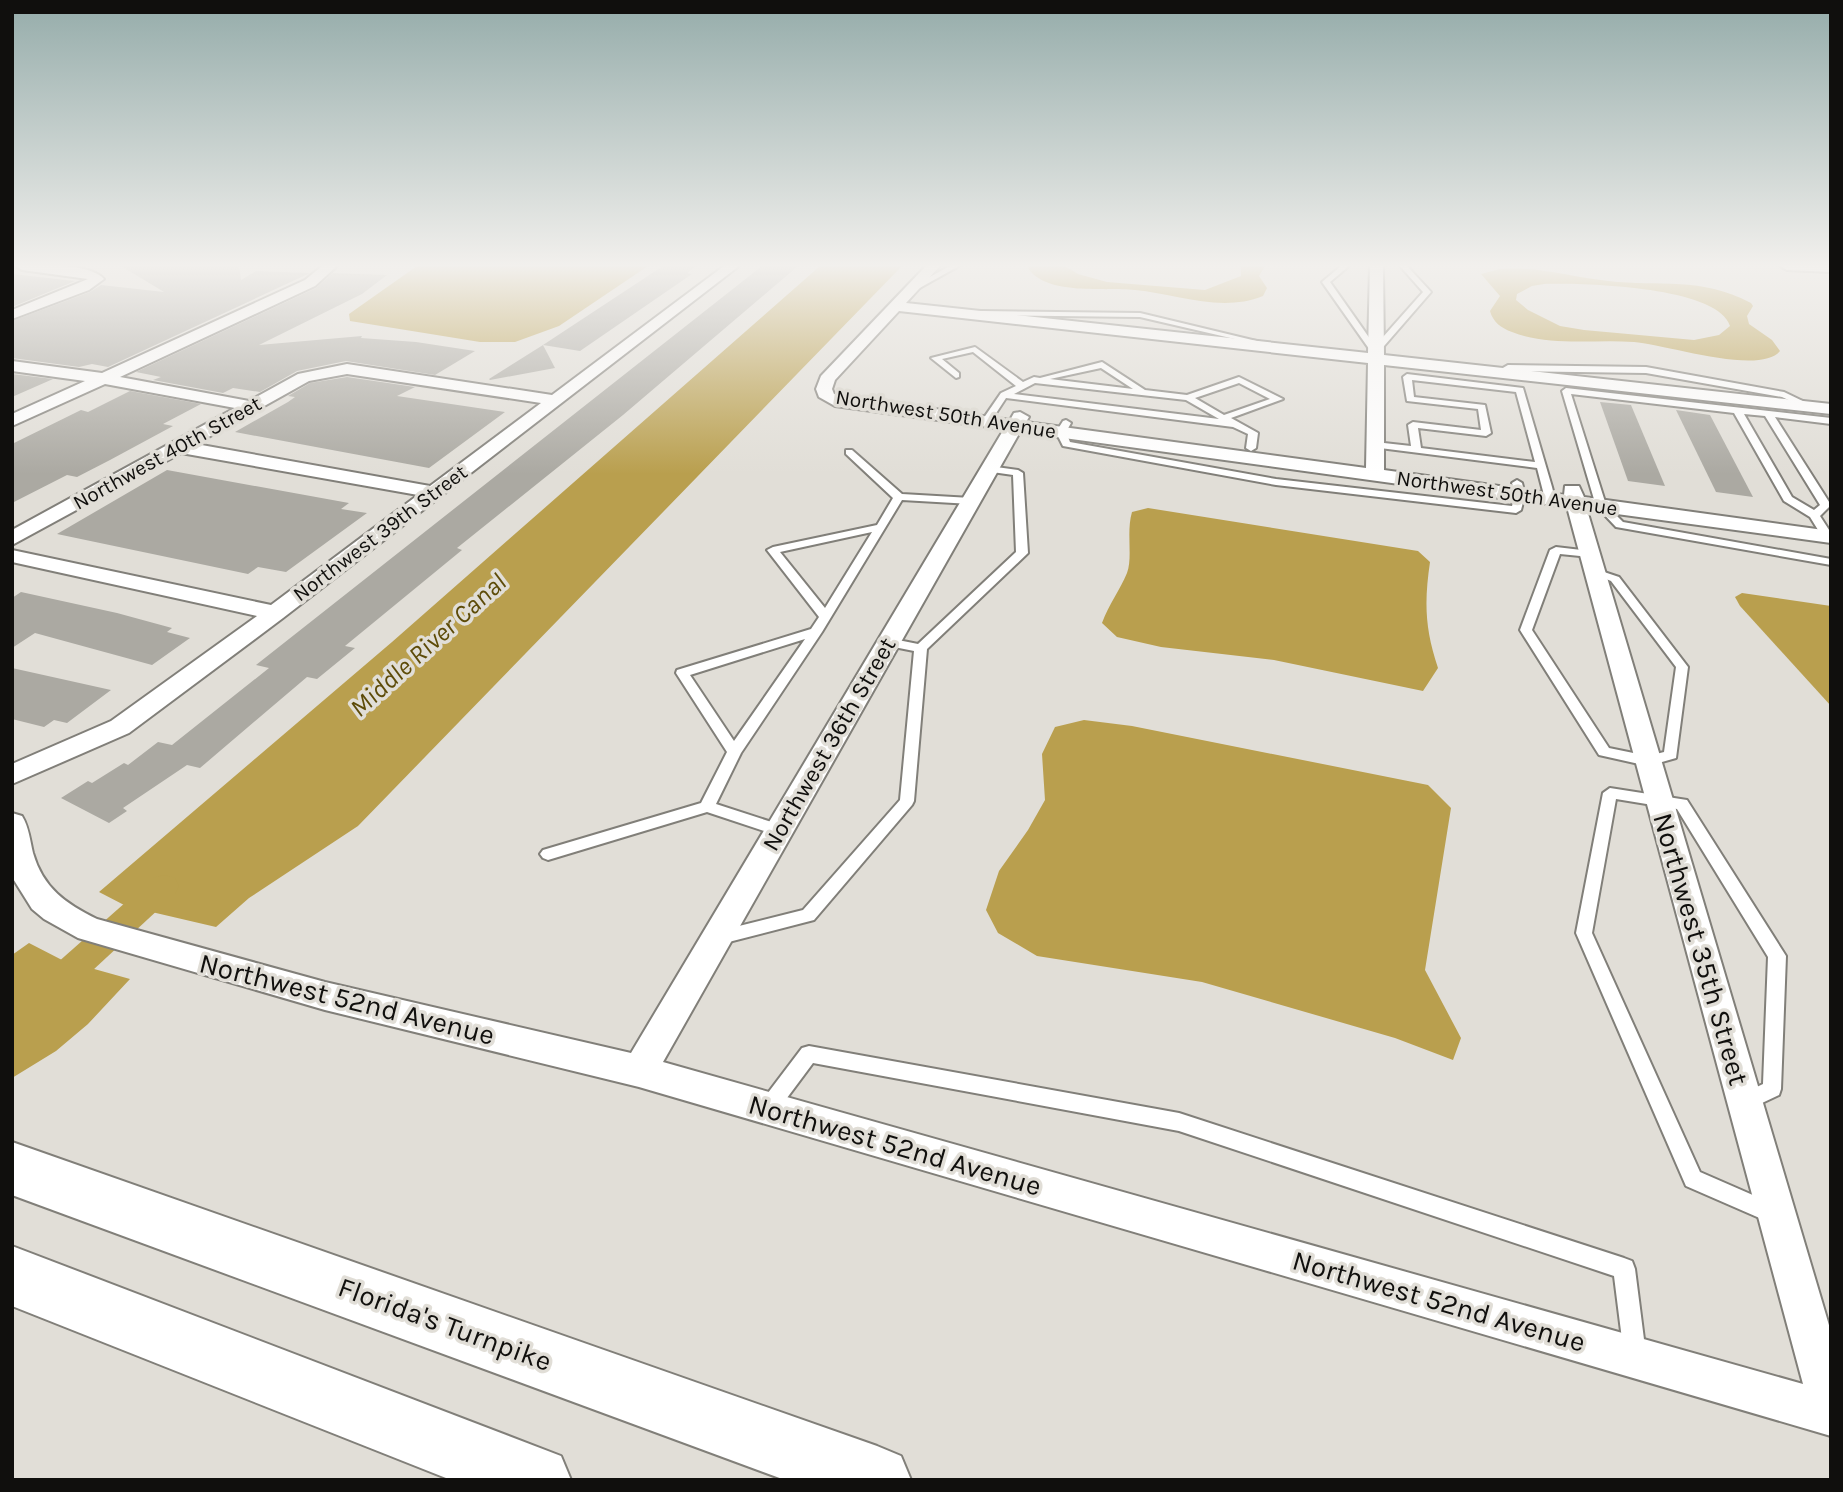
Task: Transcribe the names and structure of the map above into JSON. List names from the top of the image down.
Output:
{
  "streets": {
    "highway": ["Florida's Turnpike"],
    "street": [
      "Northwest 50th Avenue",
      "Northwest 40th Street",
      "Northwest 39th Street",
      "Northwest 36th Street",
      "Northwest 35th Street",
      "Northwest 52nd Avenue"
    ]
  },
  "crossings": [
    ["Northwest 50th Avenue", "Northwest 36th Street"],
    ["Northwest 50th Avenue", "Northwest 35th Street"],
    ["Northwest 40th Street", "Northwest 39th Street"],
    ["Northwest 36th Street", "Northwest 52nd Avenue"]
  ],
  "water": ["Middle River Canal"]
}
